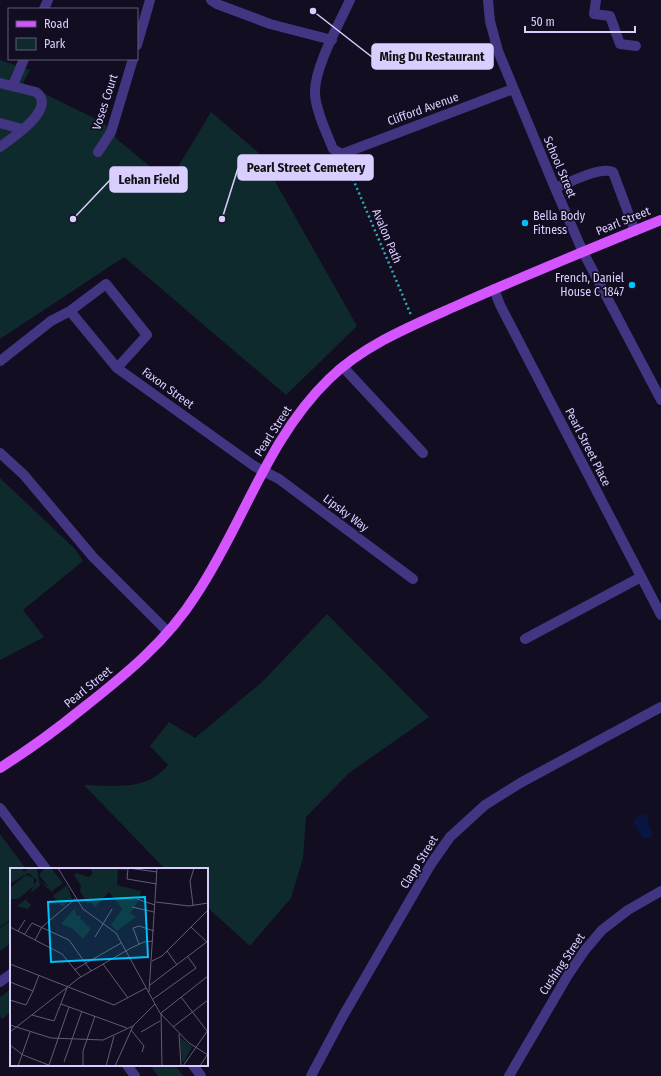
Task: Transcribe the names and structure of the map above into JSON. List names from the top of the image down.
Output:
{
  "streets": {
    "main road": ["Pearl Street"],
    "street": [
      "Voses Court",
      "Clifford Avenue",
      "School Street",
      "Faxon Street",
      "Pearl Street Place",
      "Lipsky Way",
      "Clapp Street",
      "Cushing Street"
    ],
    "path": ["Avalon Path"]
  },
  "crossings": [
    ["Clifford Avenue", "School Street"],
    ["Clifford Avenue", "Avalon Path"],
    ["School Street", "Pearl Street"],
    ["Pearl Street", "Avalon Path"],
    ["Pearl Street", "Faxon Street"],
    ["Pearl Street", "Pearl Street Place"],
    ["Pearl Street", "Lipsky Way"],
    ["Faxon Street", "Lipsky Way"]
  ],
  "places": [
    "Ming Du Restaurant",
    "Lehan Field",
    "Pearl Street Cemetery",
    "Bella Body Fitness",
    "French, Daniel House C 1847"
  ],
  "legend": ["Road", "Park"],
  "scale_bar": "50 m"
}
